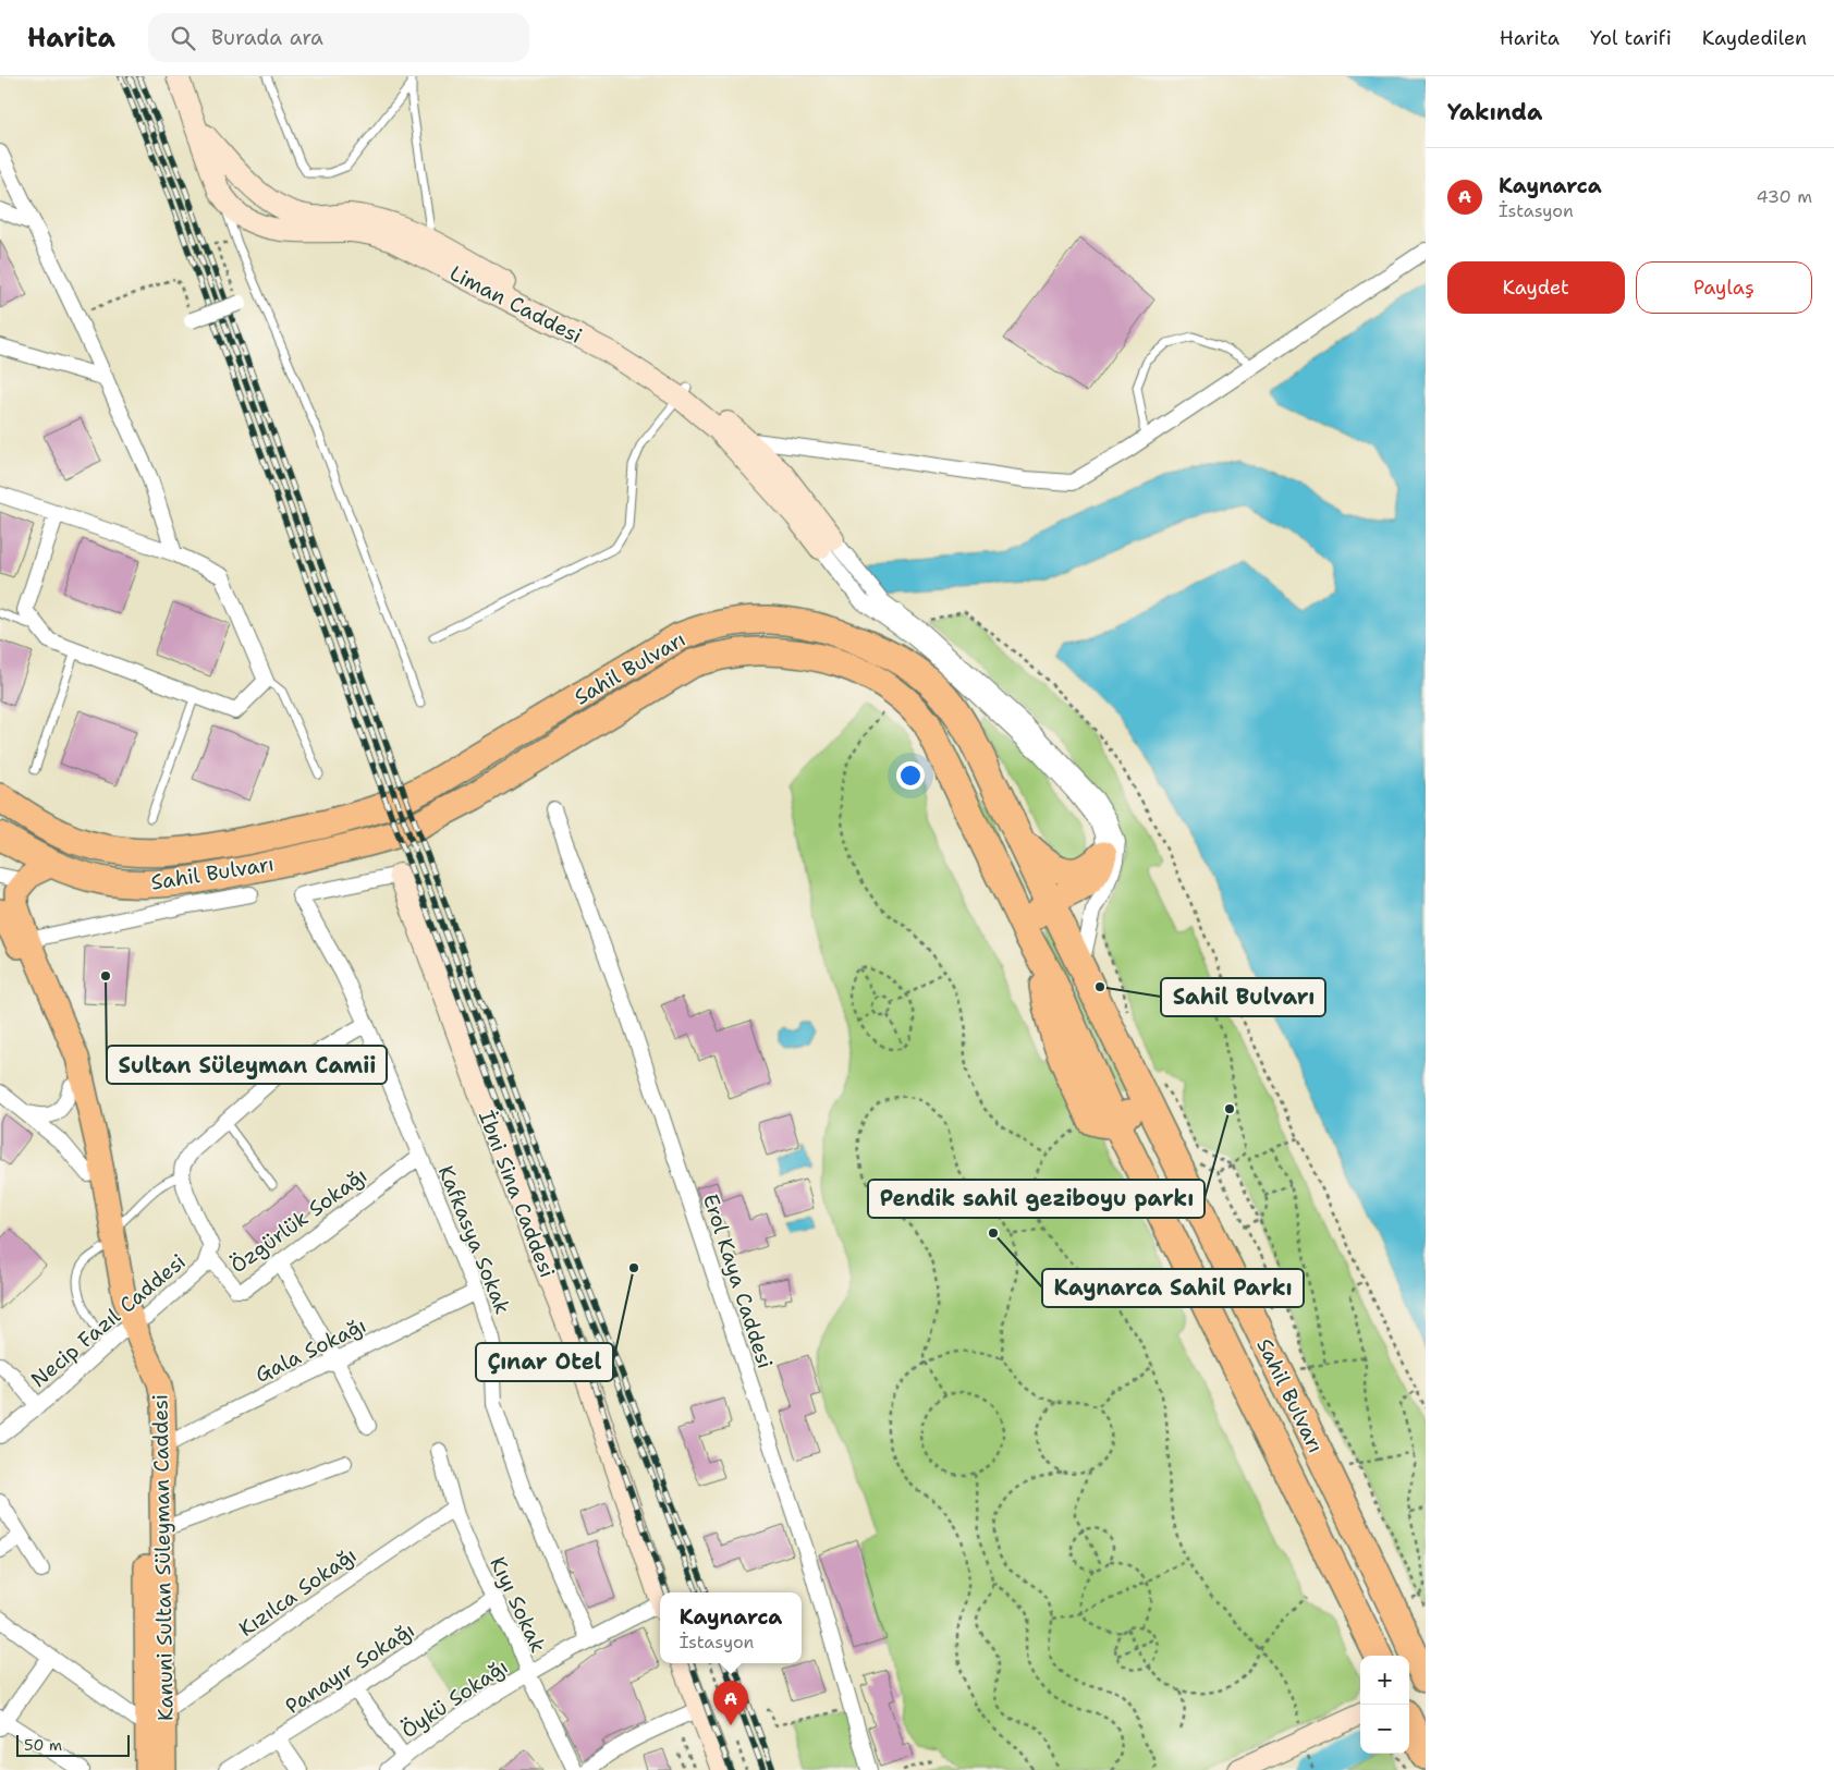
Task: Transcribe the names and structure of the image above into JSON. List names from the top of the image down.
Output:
{
  "streets": {
    "highway": ["Sahil Bulvarı"],
    "main road": ["Kanuni Sultan Süleyman Caddesi"],
    "street": [
      "Liman Caddesi",
      "İbni Sina Caddesi",
      "Özgürlük Sokağı",
      "Kafkasya Sokak",
      "Erol Kaya Caddesi",
      "Necip Fazıl Caddesi",
      "Gala Sokağı",
      "Kızılca Sokağı",
      "Kıyı Sokak",
      "Panayır Sokağı",
      "Öykü Sokağı"
    ]
  },
  "crossings": [
    ["İbni Sina Caddesi", "Kafkasya Sokak"],
    ["Özgürlük Sokağı", "Kafkasya Sokak"],
    ["Özgürlük Sokağı", "Necip Fazıl Caddesi"],
    ["Kafkasya Sokak", "Gala Sokağı"],
    ["Kafkasya Sokak", "Öykü Sokağı"],
    ["Necip Fazıl Caddesi", "Kanuni Sultan Süleyman Caddesi"],
    ["Gala Sokağı", "Kanuni Sultan Süleyman Caddesi"],
    ["Kanuni Sultan Süleyman Caddesi", "Kızılca Sokağı"],
    ["Kızılca Sokağı", "Kıyı Sokak"],
    ["Kıyı Sokak", "Panayır Sokağı"],
    ["Kıyı Sokak", "Öykü Sokağı"]
  ],
  "places": [
    "Sultan Süleyman Camii",
    "Sahil Bulvarı",
    "Pendik sahil geziboyu parkı",
    "Kaynarca Sahil Parkı",
    "Çınar Otel"
  ],
  "scale_bar": "50 m",
  "page": {
    "header": "Harita",
    "search": "Burada ara",
    "nav": ["Harita", "Yol tarifi", "Kaydedilen"],
    "heading": "Yakında",
    "list": [
      {
        "mark": "A",
        "name": "Kaynarca",
        "note": "İstasyon",
        "value": "430 m"
      }
    ],
    "buttons": ["Kaydet", "Paylaş"],
    "popup": ["Kaynarca", "İstasyon"],
    "map_buttons": ["+", "−"],
    "pins": "A",
    "scale": "50 m"
  }
}
